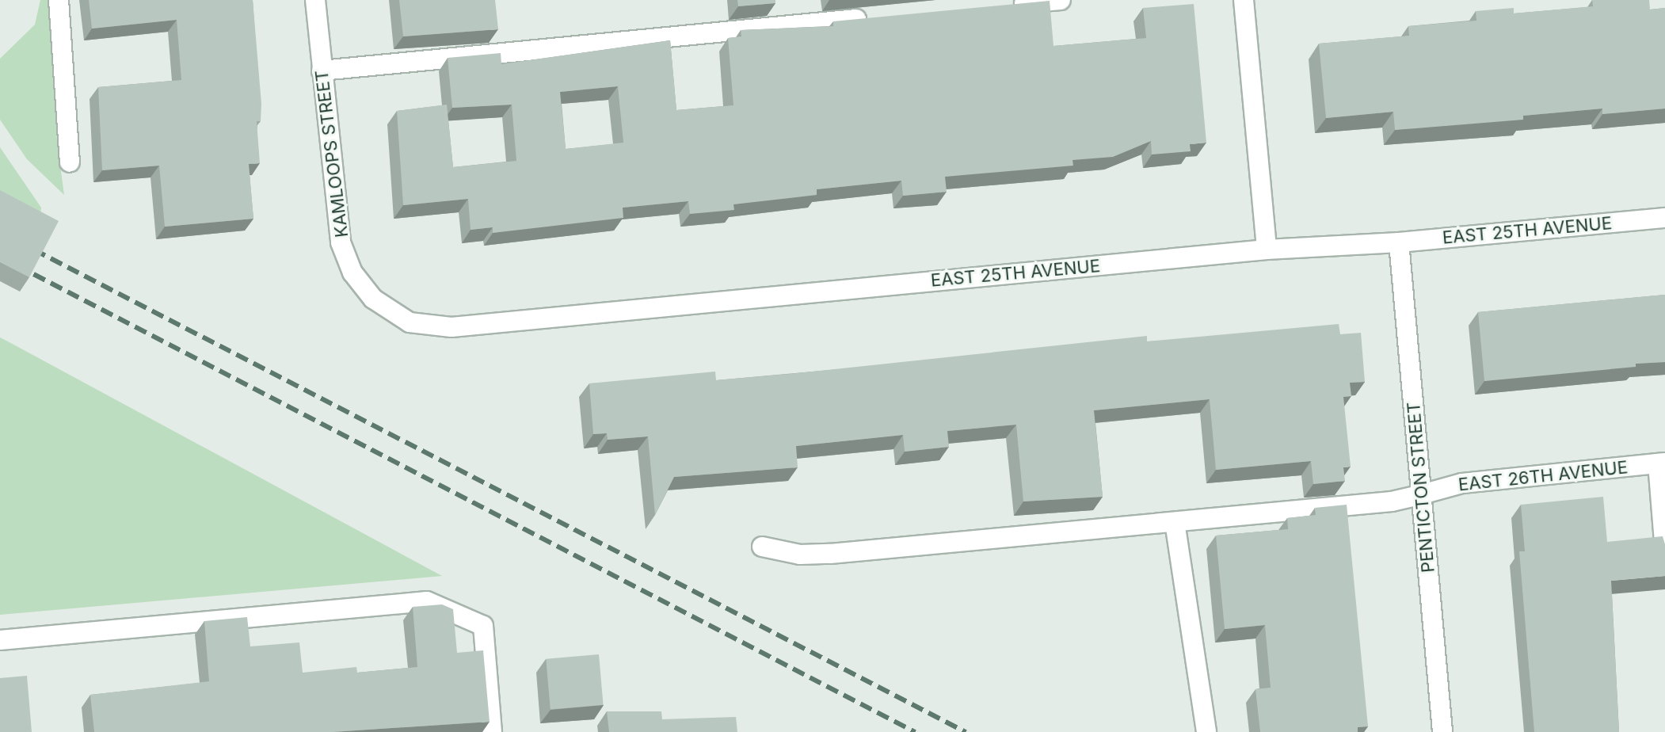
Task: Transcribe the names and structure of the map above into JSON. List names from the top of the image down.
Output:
{
  "streets": {
    "street": [
      "KAMLOOPS STREET",
      "EAST 25TH AVENUE",
      "EAST 26TH AVENUE",
      "PENTICTON STREET"
    ]
  },
  "crossings": [
    ["KAMLOOPS STREET", "EAST 25TH AVENUE"],
    ["EAST 25TH AVENUE", "PENTICTON STREET"],
    ["EAST 26TH AVENUE", "PENTICTON STREET"]
  ]
}
